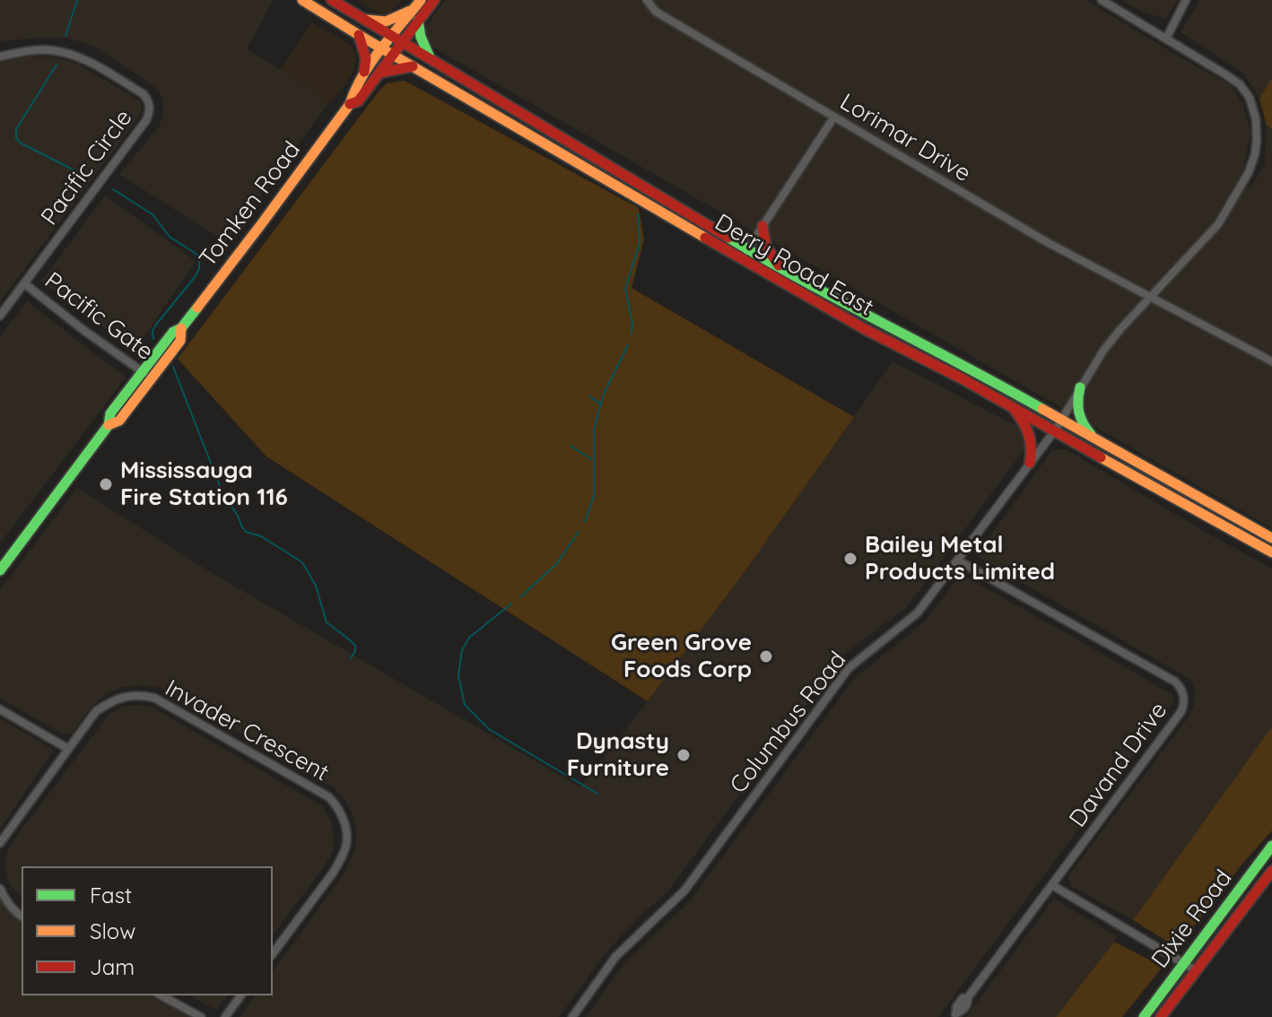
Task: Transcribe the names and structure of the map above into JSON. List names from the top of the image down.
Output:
{
  "streets": {
    "main road": ["Tomken Road", "Derry Road East", "Dixie Road"],
    "street": [
      "Lorimar Drive",
      "Pacific Circle",
      "Pacific Gate",
      "Columbus Road",
      "Invader Crescent",
      "Davand Drive"
    ]
  },
  "crossings": [
    ["Lorimar Drive", "Columbus Road"],
    ["Pacific Circle", "Pacific Gate"],
    ["Tomken Road", "Derry Road East"],
    ["Tomken Road", "Pacific Gate"],
    ["Derry Road East", "Columbus Road"],
    ["Columbus Road", "Davand Drive"]
  ],
  "places": [
    "Mississauga Fire Station 116",
    "Bailey Metal Products Limited",
    "Green Grove Foods Corp",
    "Dynasty Furniture"
  ],
  "legend": ["Fast", "Slow", "Jam"]
}
